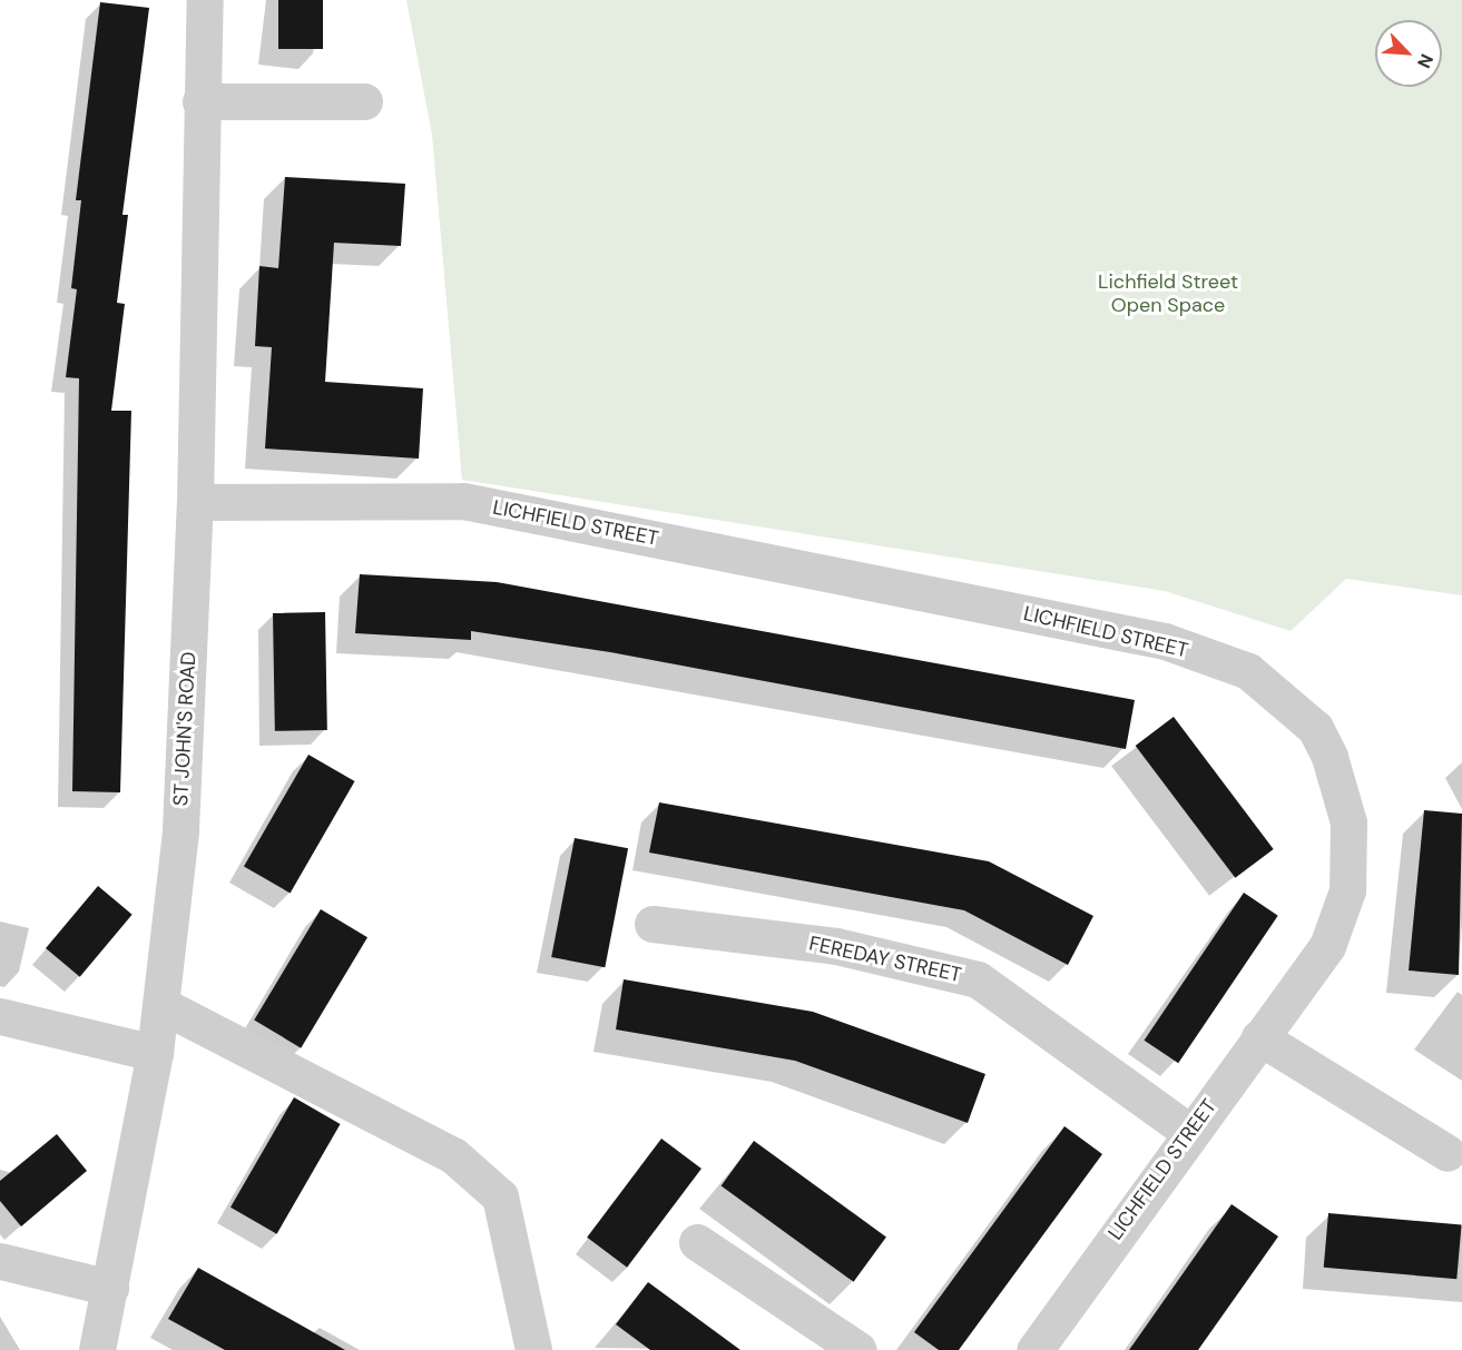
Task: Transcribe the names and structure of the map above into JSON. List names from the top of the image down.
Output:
{
  "streets": {
    "street": ["LICHFIELD STREET", "ST JOHN'S ROAD", "FEREDAY STREET"]
  },
  "crossings": [
    ["LICHFIELD STREET", "ST JOHN'S ROAD"],
    ["LICHFIELD STREET", "FEREDAY STREET"]
  ],
  "parks": ["Lichfield Street Open Space"],
  "north": "bottom right"
}
